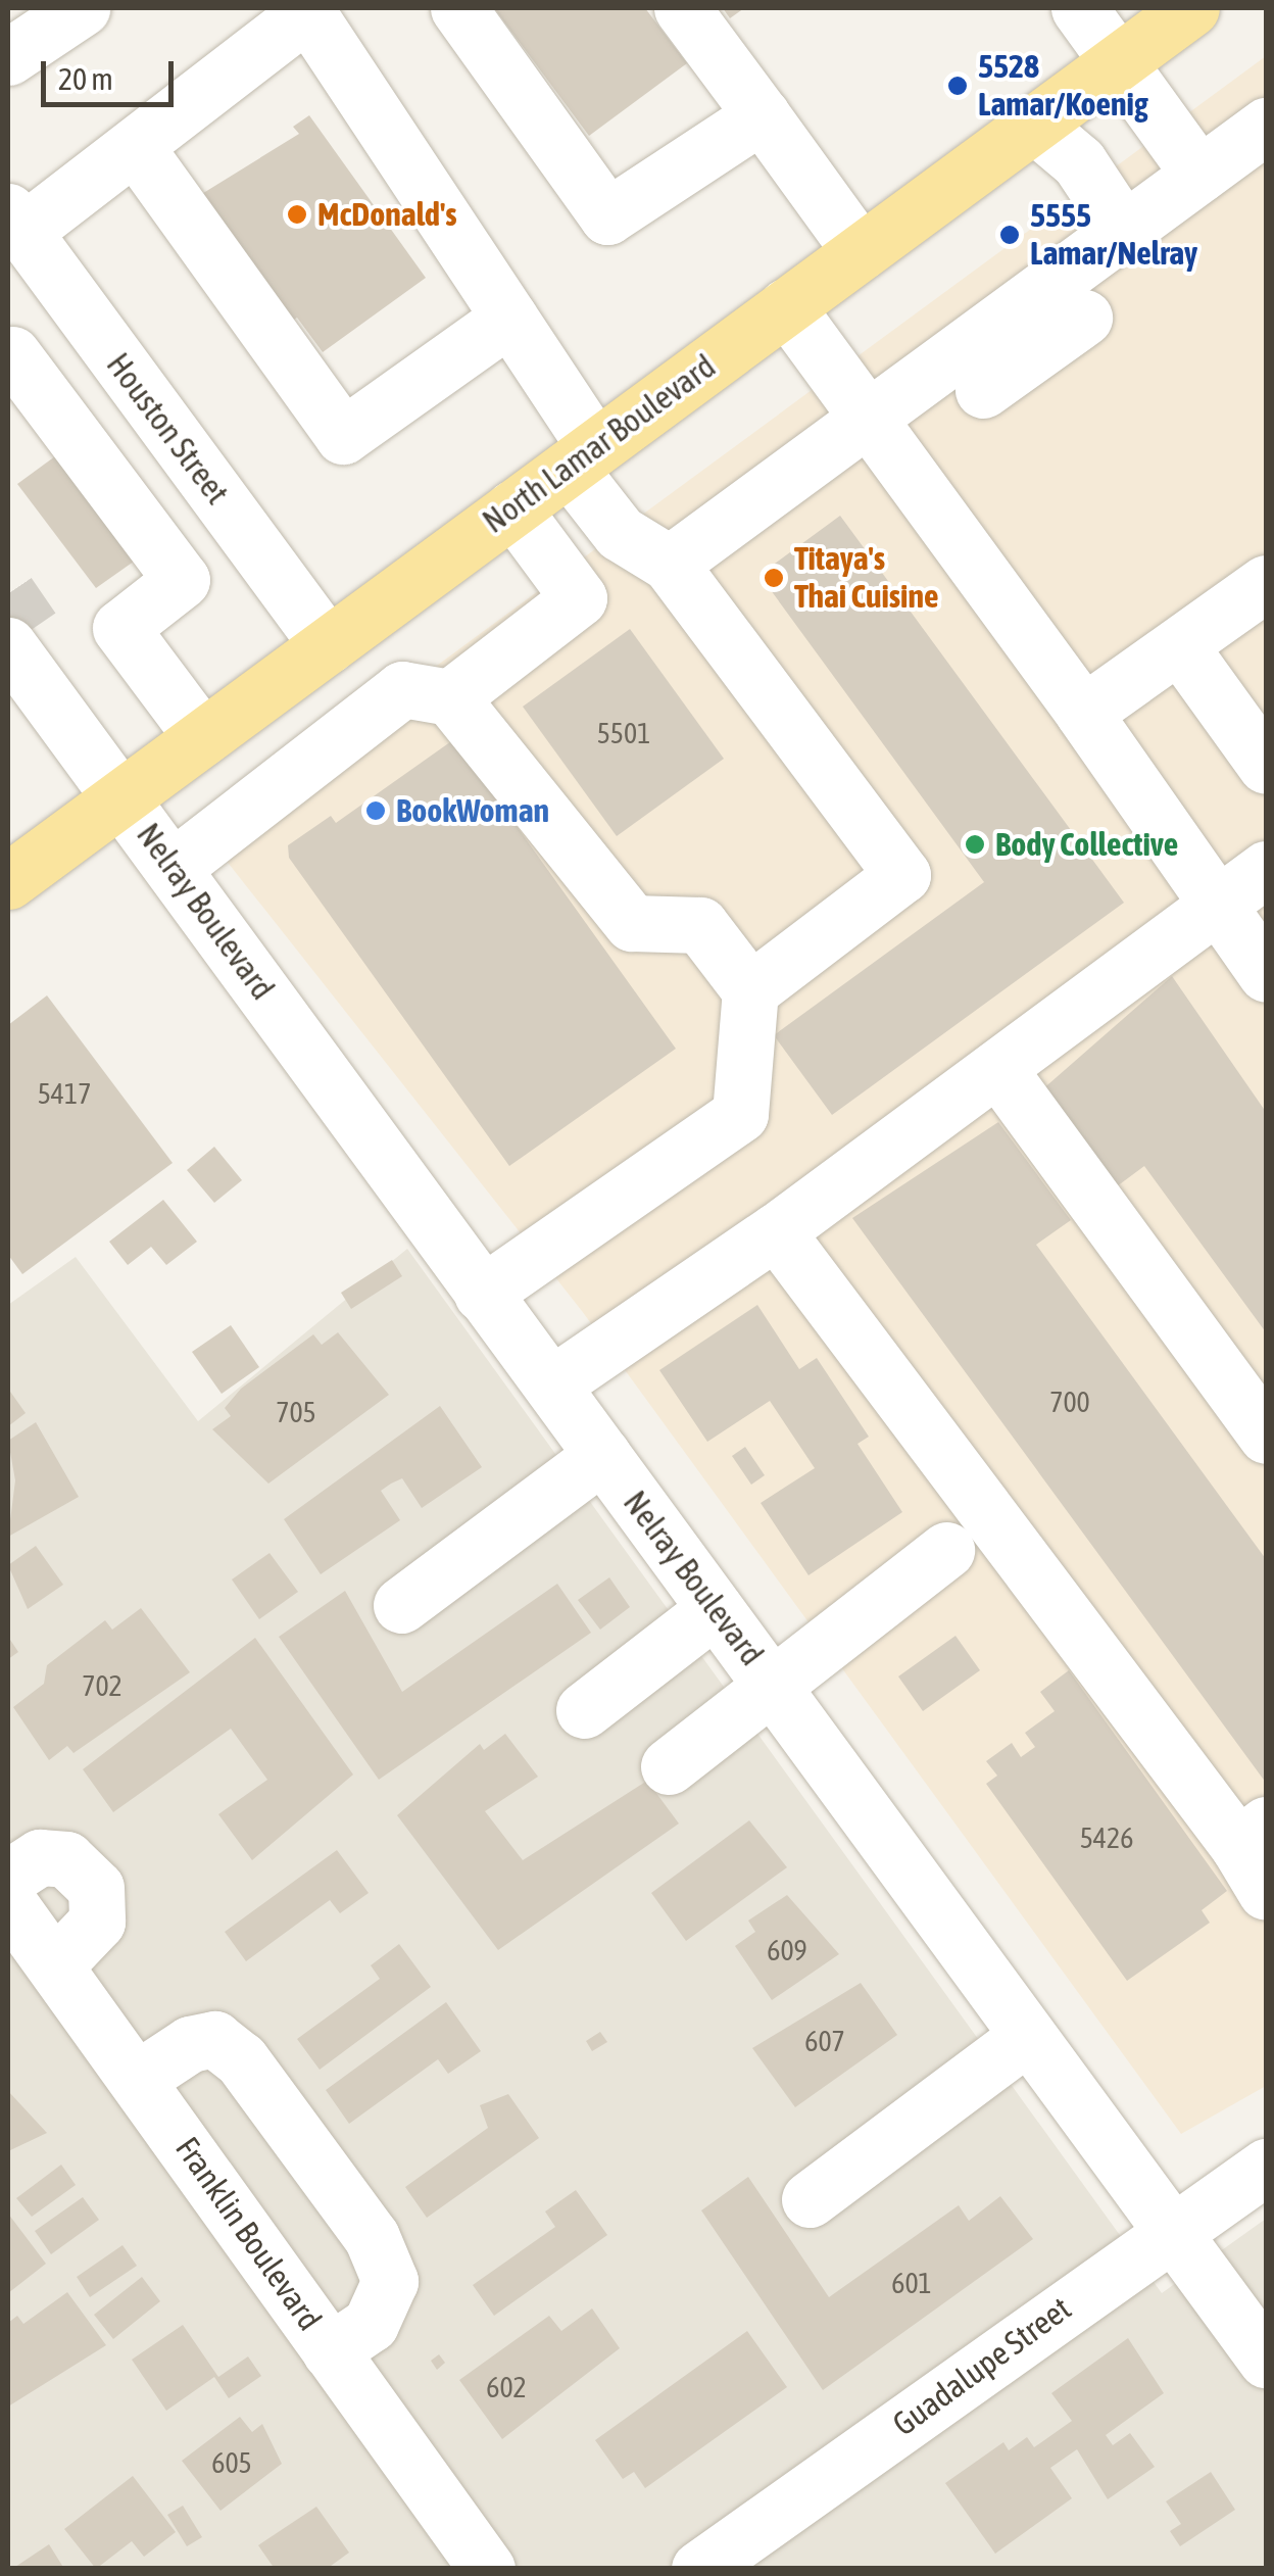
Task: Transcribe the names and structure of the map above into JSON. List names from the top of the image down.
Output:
{
  "streets": {
    "main road": ["North Lamar Boulevard"],
    "street": [
      "Houston Street",
      "Nelray Boulevard",
      "Franklin Boulevard",
      "Guadalupe Street"
    ]
  },
  "crossings": [
    ["Houston Street", "North Lamar Boulevard"],
    ["North Lamar Boulevard", "Nelray Boulevard"],
    ["Nelray Boulevard", "Guadalupe Street"]
  ],
  "places": [
    "5528 Lamar/Koenig",
    "McDonald's",
    "5555 Lamar/Nelray",
    "Titaya's Thai Cuisine",
    "BookWoman",
    "Body Collective"
  ],
  "house_numbers": [
    "5501",
    "5417",
    "700",
    "705",
    "702",
    "5426",
    "609",
    "607",
    "601",
    "602",
    "605"
  ],
  "scale_bar": "20 m"
}
